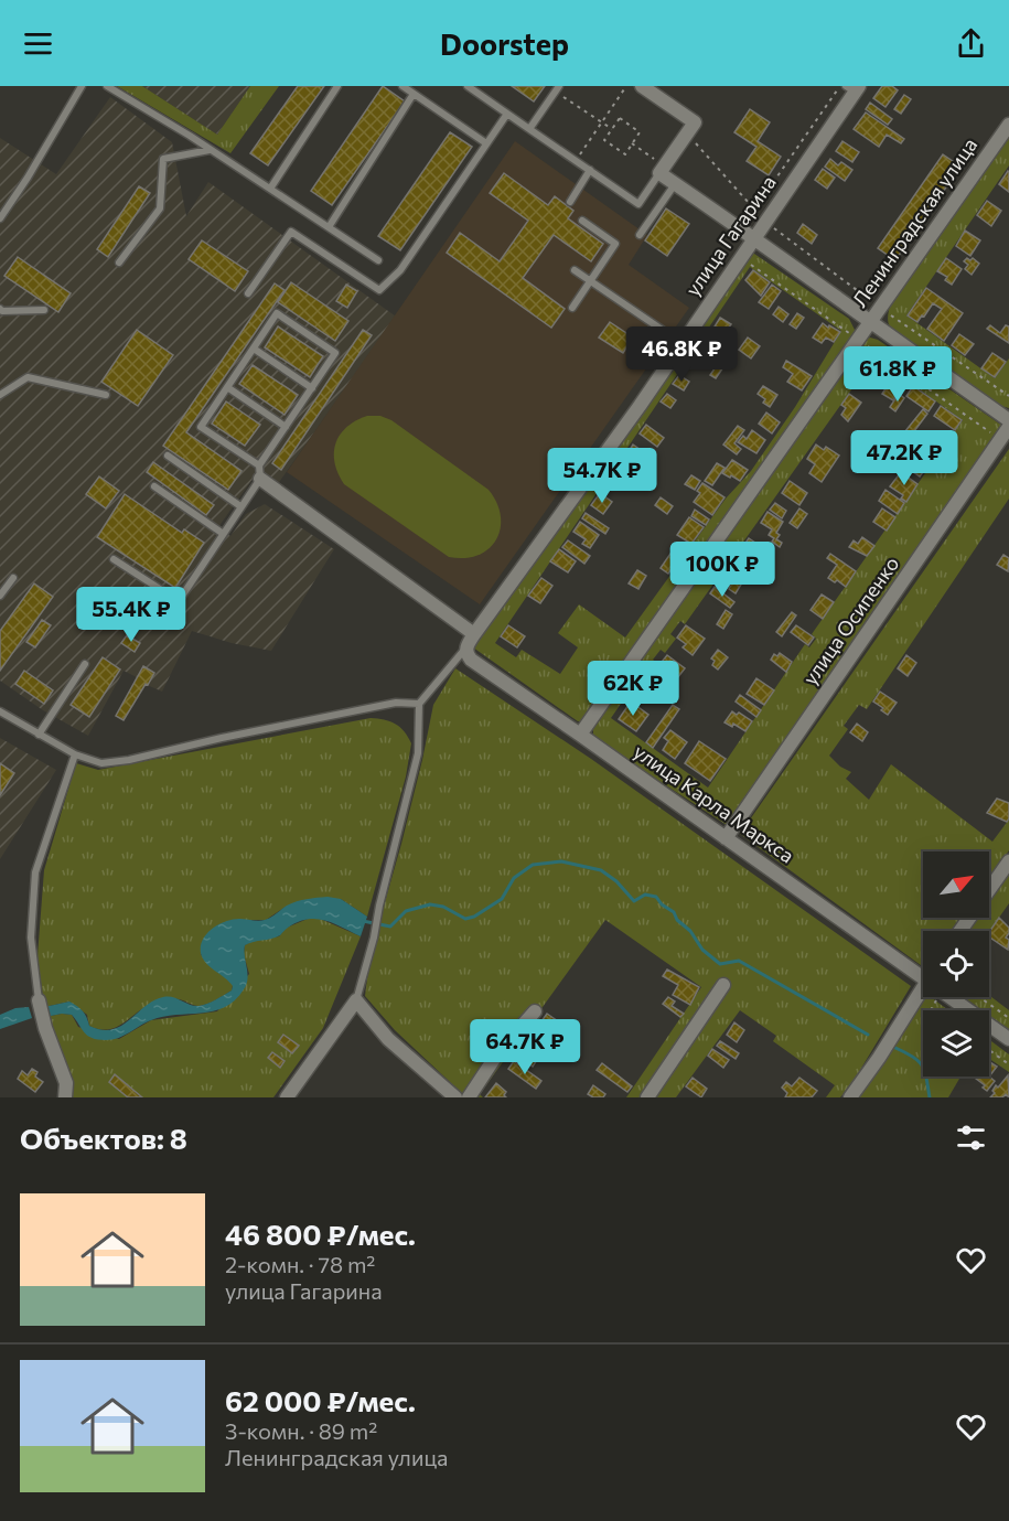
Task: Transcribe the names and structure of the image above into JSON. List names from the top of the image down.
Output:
{
  "streets": {
    "street": [
      "Ленинградская улица",
      "улица Гагарина",
      "улица Осипенко",
      "улица Карла Маркса"
    ]
  },
  "crossings": [
    ["Ленинградская улица", "улица Карла Маркса"],
    ["улица Осипенко", "улица Карла Маркса"]
  ],
  "north": "top right",
  "page": {
    "header": "Doorstep",
    "price": [
      "46.8K ₽",
      "61.8K ₽",
      "47.2K ₽",
      "54.7K ₽",
      "100K ₽",
      "55.4K ₽",
      "62K ₽",
      "64.7K ₽"
    ],
    "heading": "Объектов: 8",
    "list": [
      {
        "name": "46 800 ₽/мес.",
        "note": "2-комн. · 78 m² · улица Гагарина"
      },
      {
        "name": "62 000 ₽/мес.",
        "note": "3-комн. · 89 m² · Ленинградская улица"
      }
    ]
  }
}
